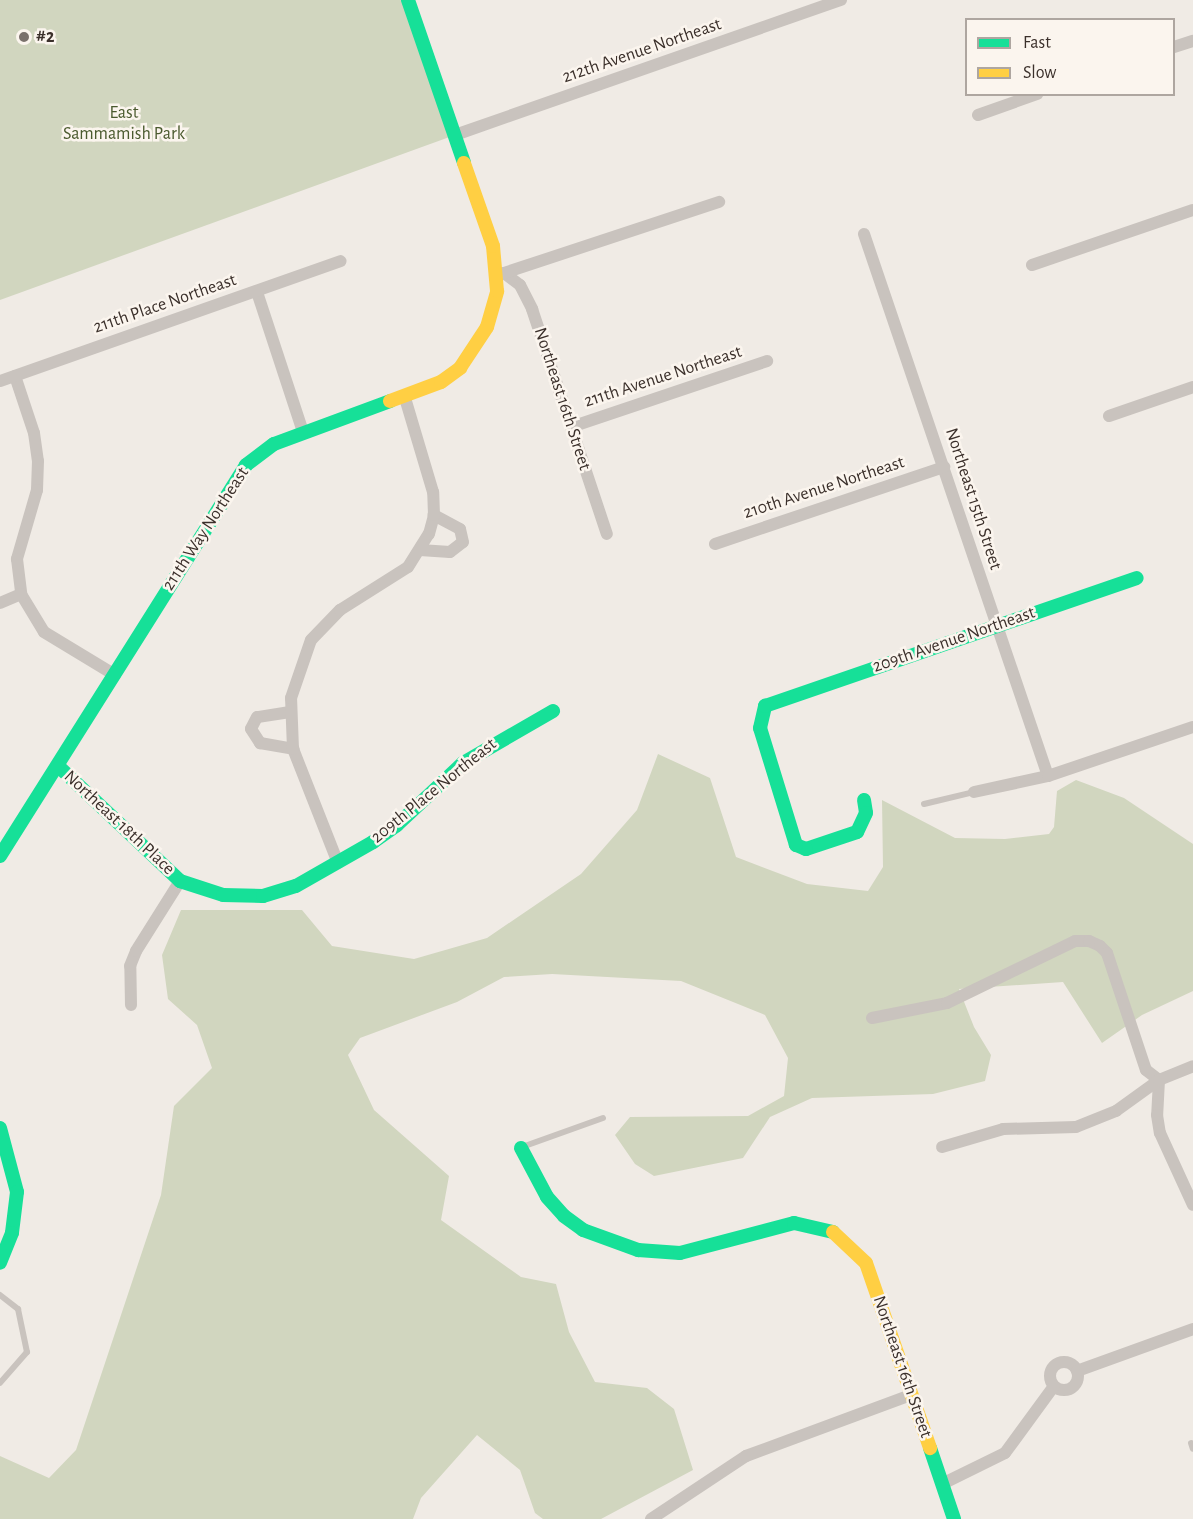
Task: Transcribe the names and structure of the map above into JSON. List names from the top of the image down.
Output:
{
  "streets": {
    "street": [
      "212th Avenue Northeast",
      "211th Place Northeast",
      "211th Avenue Northeast",
      "Northeast 16th Street",
      "210th Avenue Northeast",
      "Northeast 15th Street",
      "211th Way Northeast",
      "209th Avenue Northeast",
      "209th Place Northeast",
      "Northeast 18th Place"
    ]
  },
  "crossings": [
    ["212th Avenue Northeast", "Northeast 16th Street"],
    ["211th Avenue Northeast", "Northeast 16th Street"],
    ["Northeast 16th Street", "211th Way Northeast"],
    ["210th Avenue Northeast", "Northeast 15th Street"],
    ["Northeast 15th Street", "209th Avenue Northeast"],
    ["211th Way Northeast", "Northeast 18th Place"],
    ["209th Place Northeast", "Northeast 18th Place"]
  ],
  "parks": ["East Sammamish Park"],
  "places": ["#2"],
  "legend": ["Fast", "Slow"]
}
